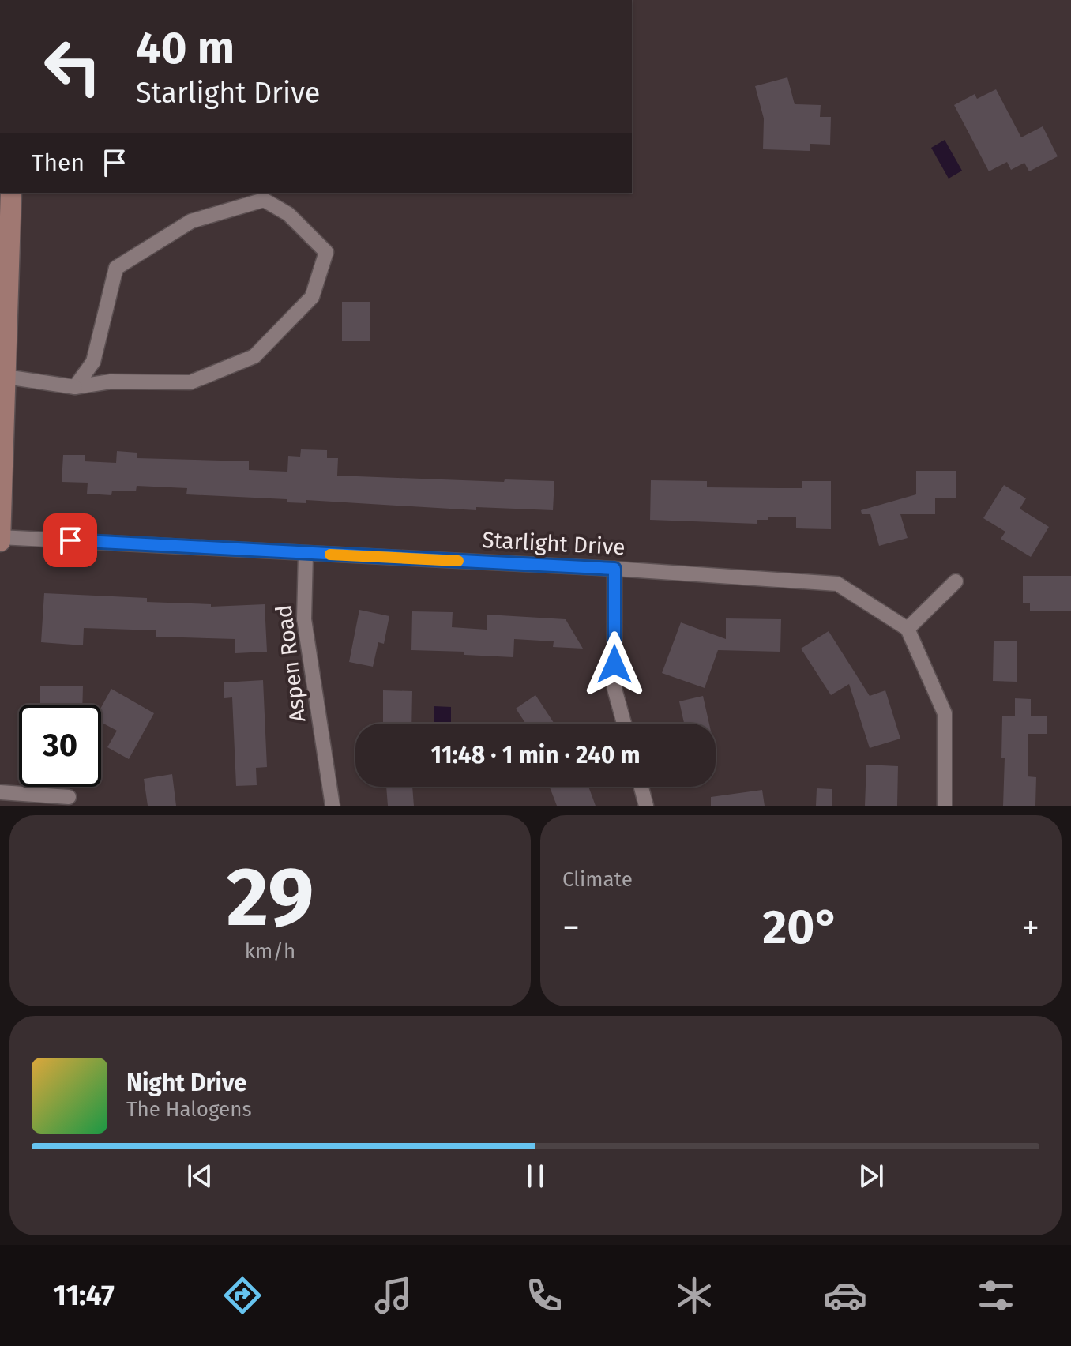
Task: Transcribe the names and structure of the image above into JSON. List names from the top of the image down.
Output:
{
  "streets": {
    "street": ["Starlight Drive", "Aspen Road"]
  },
  "crossings": [
    ["Starlight Drive", "Aspen Road"]
  ],
  "page": {
    "turn": ["40 m", "Starlight Drive"],
    "then": "Then",
    "limit": "30",
    "trip": "11:48 · 1 min · 240 m",
    "tile": [
      ["29", "km/h"],
      "Climate"
    ],
    "heat": ["−", "20°", "+"],
    "song": ["Night Drive", "The Halogens"],
    "tabs": "11:47"
  }
}
